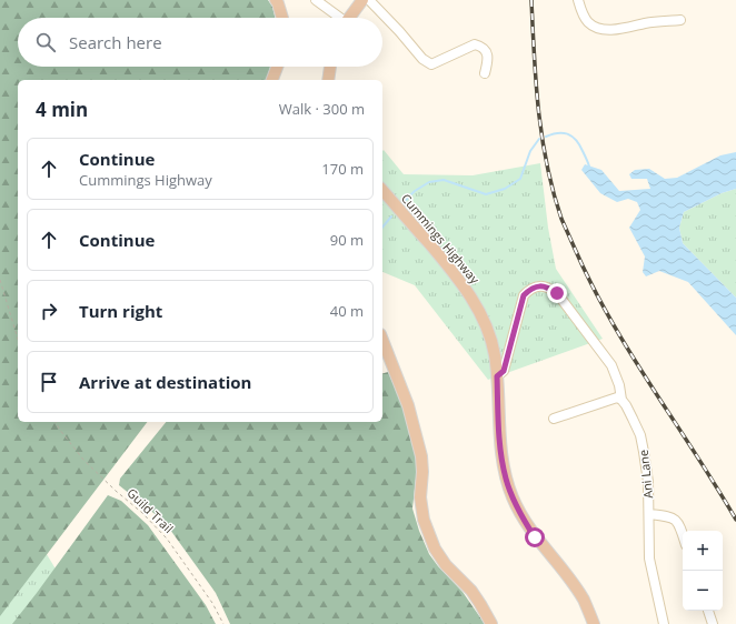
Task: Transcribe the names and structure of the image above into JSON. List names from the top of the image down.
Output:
{
  "streets": {
    "main road": ["Cummings Highway"],
    "street": ["Ani Lane"],
    "path": ["Guild Trail"]
  },
  "crossings": [
    ["Cummings Highway", "Ani Lane"]
  ],
  "page": {
    "search": "Search here",
    "heading": ["4 min", "Walk · 300 m"],
    "list": [
      ["Continue", "Cummings Highway", "170 m"],
      ["Continue", "90 m"],
      ["Turn right", "40 m"],
      "Arrive at destination"
    ],
    "map_buttons": ["+", "−"]
  }
}
